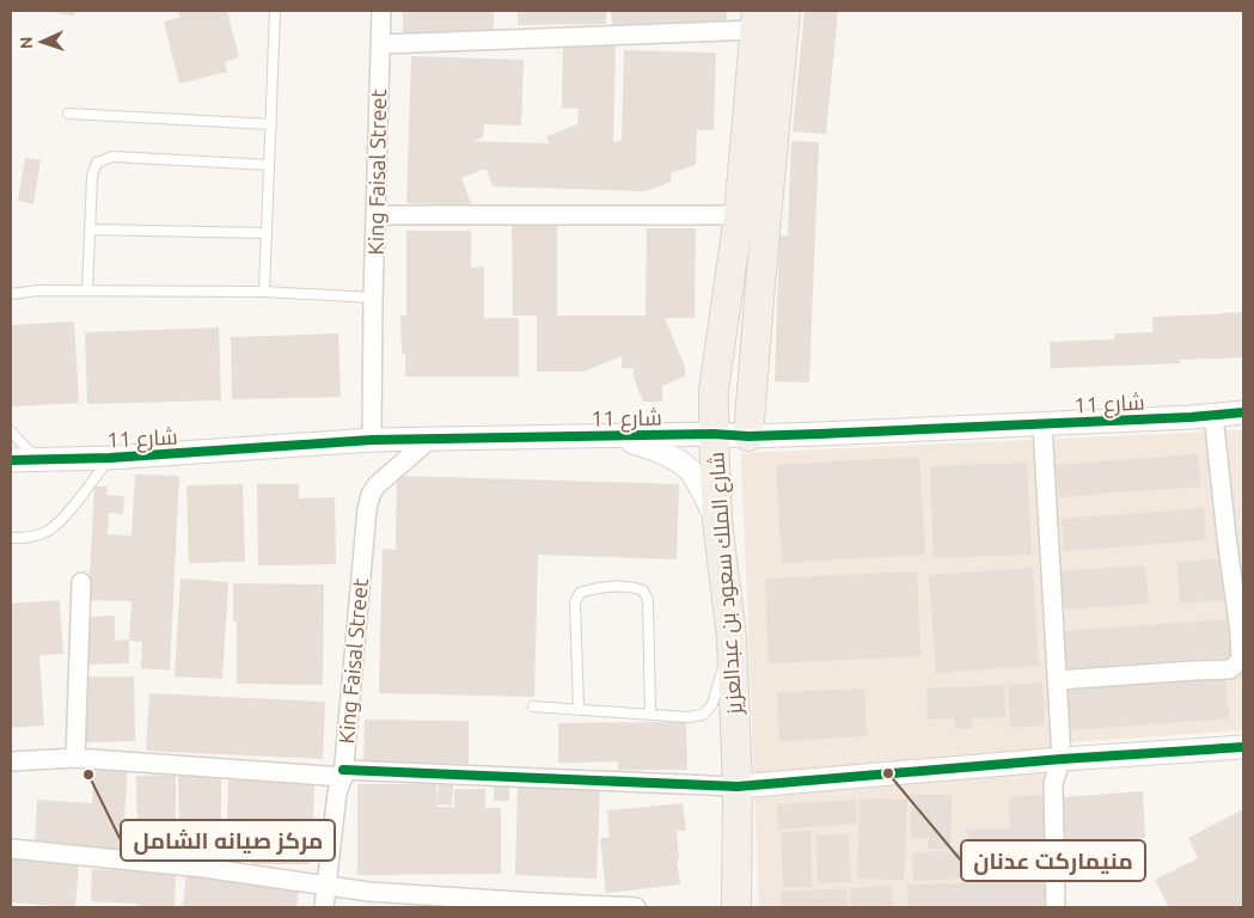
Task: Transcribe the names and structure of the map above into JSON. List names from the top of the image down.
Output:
{
  "streets": {
    "main road": ["شارع الملك سعود بن عبدالعزيز"],
    "street": ["King Faisal Street", "شارع 11"]
  },
  "crossings": [
    ["King Faisal Street", "شارع 11"],
    ["شارع 11", "شارع الملك سعود بن عبدالعزيز"]
  ],
  "places": ["منيماركت عدنان", "مركز صيانه الشامل"],
  "north": "left"
}
